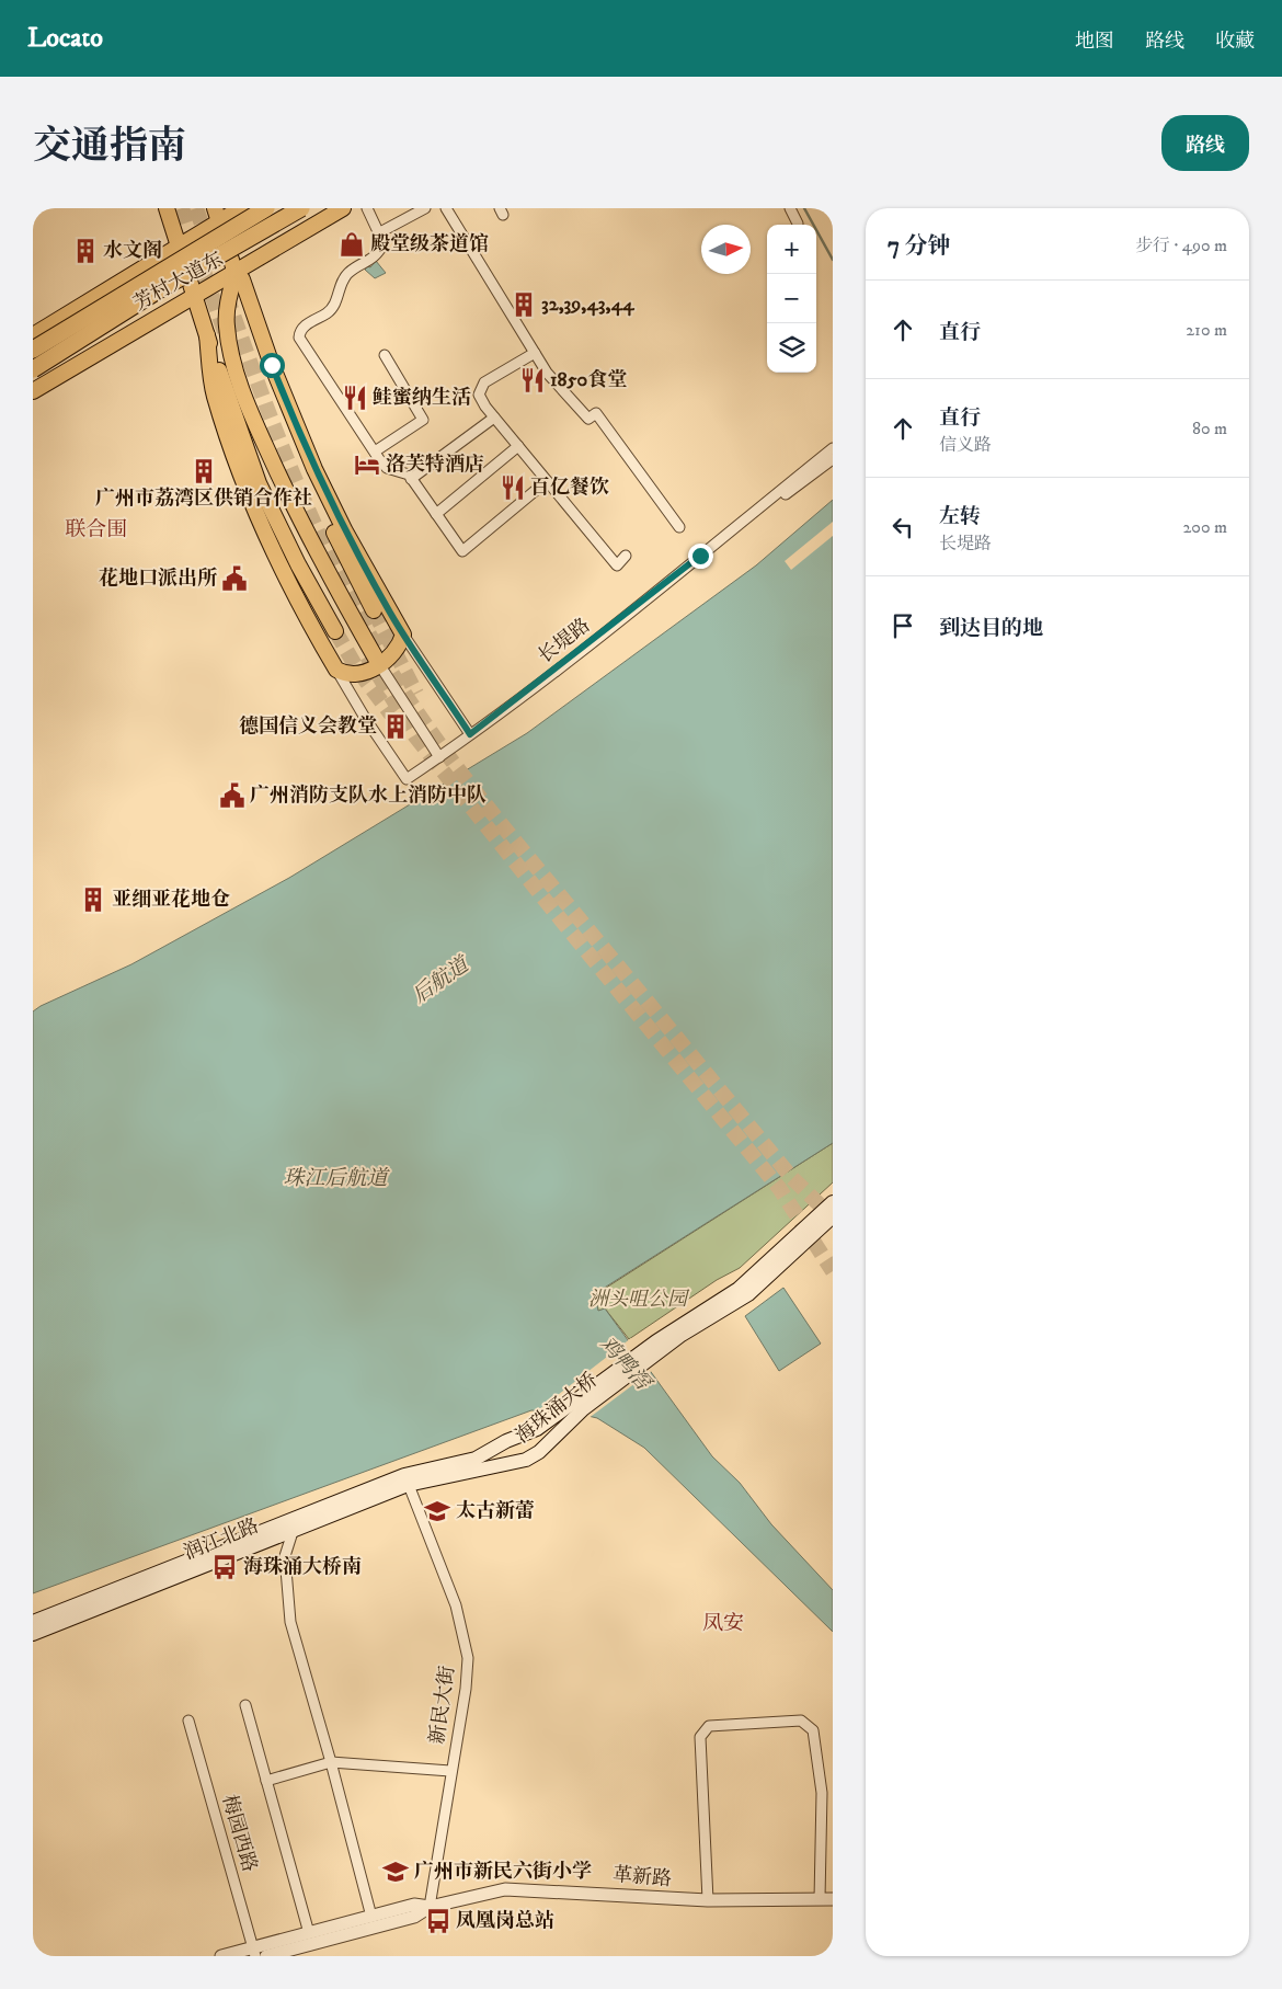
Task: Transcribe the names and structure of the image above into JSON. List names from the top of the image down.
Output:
{
  "streets": {
    "highway": ["芳村大道东"],
    "main road": ["海珠涌大桥", "润江北路"],
    "street": [
      "长堤路",
      "新民大街",
      "梅园西路",
      "革新路"
    ]
  },
  "crossings": [
    ["海珠涌大桥", "润江北路"],
    ["润江北路", "新民大街"],
    ["新民大街", "革新路"],
    ["梅园西路", "革新路"]
  ],
  "districts": ["联合围", "凤安"],
  "water": ["后航道", "珠江后航道", "鸡鸭滘"],
  "parks": ["洲头咀公园"],
  "places": {
    "shop": ["殿堂级茶道馆"],
    "building": [
      "水文阁",
      "32,39,43,44",
      "广州市荔湾区供销合作社",
      "德国信义会教堂",
      "亚细亚花地仓"
    ],
    "restaurant": ["1850食堂", "鲑蜜纳生活", "百亿餐饮"],
    "hotel": ["洛芙特酒店"],
    "public building": ["花地口派出所", "广州消防支队水上消防中队"],
    "school or university": ["太古新蕾", "广州市新民六街小学"],
    "bus stop": ["海珠涌大桥南", "凤凰岗总站"]
  },
  "north": "right",
  "page": {
    "header": "Locato",
    "nav": ["地图", "路线", "收藏"],
    "title": "交通指南",
    "buttons": "路线",
    "heading": ["7 分钟", "步行 · 490 m"],
    "map_buttons": ["+", "−"],
    "list": [
      ["直行", "210 m"],
      ["直行", "信义路", "80 m"],
      ["左转", "长堤路", "200 m"],
      "到达目的地"
    ]
  }
}
